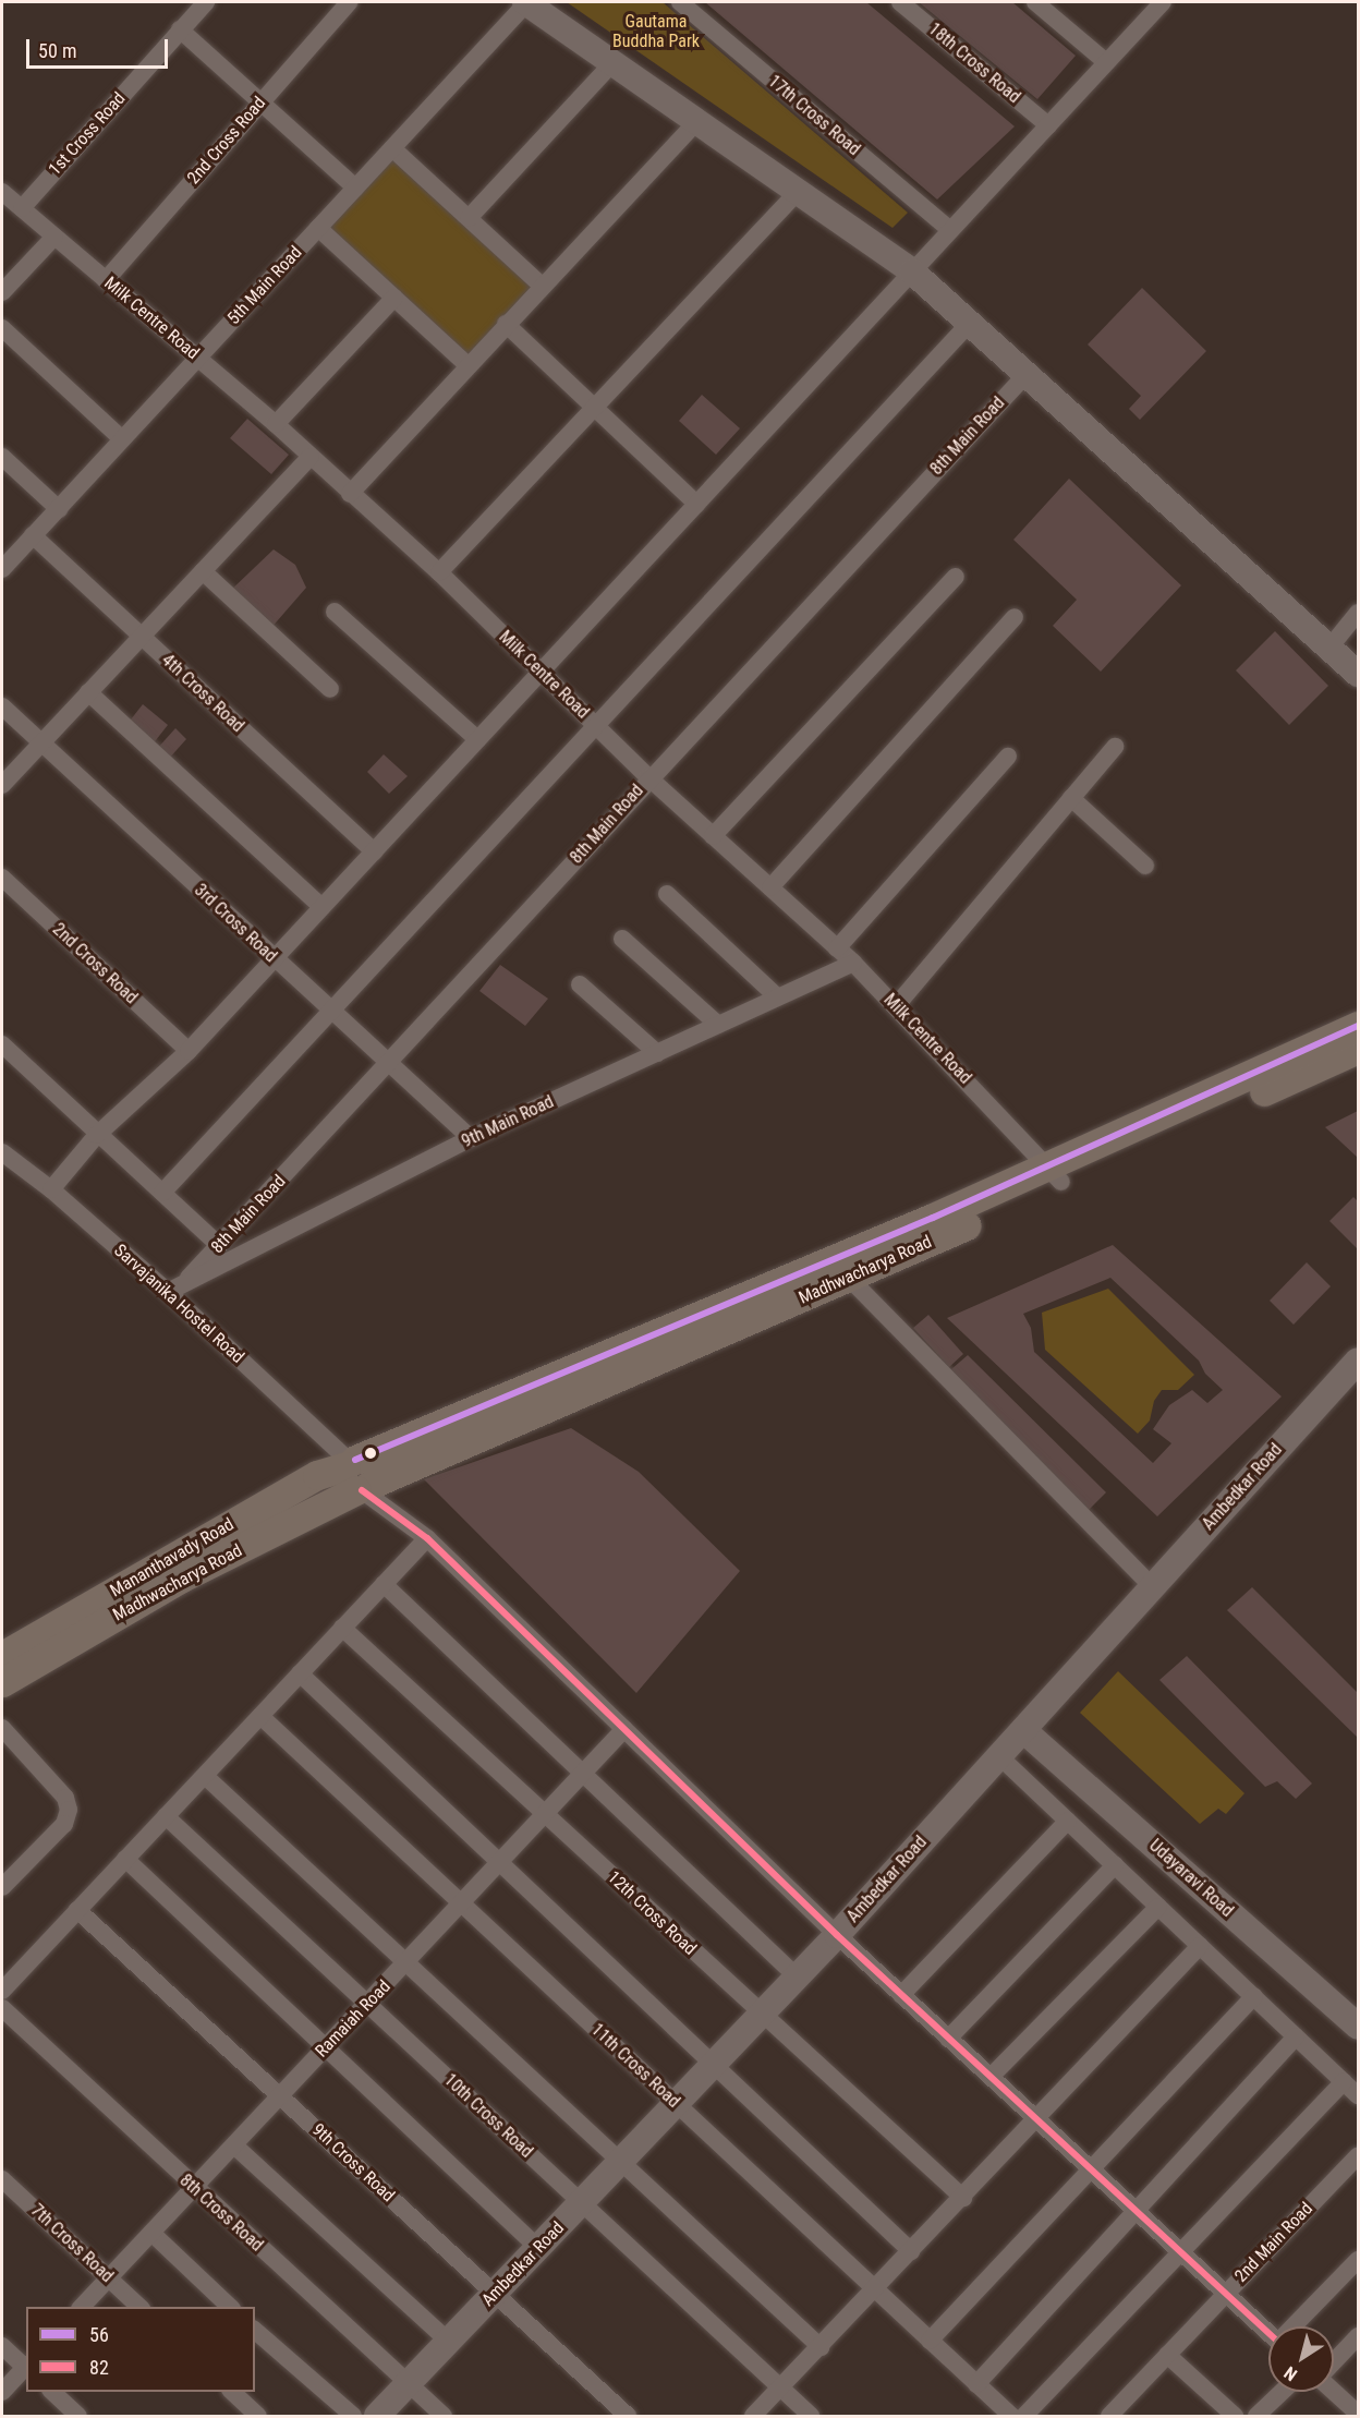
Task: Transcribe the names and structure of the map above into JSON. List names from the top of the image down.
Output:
{
  "streets": {
    "main road": ["Madhwacharya Road", "Mananthavady Road"],
    "street": [
      "18th Cross Road",
      "17th Cross Road",
      "1st Cross Road",
      "2nd Cross Road",
      "5th Main Road",
      "Milk Centre Road",
      "8th Main Road",
      "4th Cross Road",
      "3rd Cross Road",
      "9th Main Road",
      "Sarvajanika Hostel Road",
      "Ambedkar Road",
      "Udayaravi Road",
      "12th Cross Road",
      "Ramaiah Road",
      "11th Cross Road",
      "10th Cross Road",
      "9th Cross Road",
      "8th Cross Road",
      "2nd Main Road",
      "7th Cross Road"
    ]
  },
  "crossings": [
    ["1st Cross Road", "Milk Centre Road"],
    ["2nd Cross Road", "Milk Centre Road"],
    ["5th Main Road", "Milk Centre Road"],
    ["5th Main Road", "4th Cross Road"],
    ["Milk Centre Road", "8th Main Road"],
    ["Milk Centre Road", "9th Main Road"],
    ["Milk Centre Road", "Mananthavady Road"],
    ["8th Main Road", "3rd Cross Road"],
    ["8th Main Road", "9th Main Road"],
    ["3rd Cross Road", "9th Main Road"],
    ["9th Main Road", "Sarvajanika Hostel Road"],
    ["Madhwacharya Road", "Sarvajanika Hostel Road"],
    ["Madhwacharya Road", "Mananthavady Road"],
    ["Sarvajanika Hostel Road", "Ambedkar Road"],
    ["Sarvajanika Hostel Road", "Mananthavady Road"],
    ["Sarvajanika Hostel Road", "Ramaiah Road"],
    ["Sarvajanika Hostel Road", "2nd Main Road"],
    ["Ambedkar Road", "Udayaravi Road"],
    ["Ambedkar Road", "12th Cross Road"],
    ["Ambedkar Road", "11th Cross Road"],
    ["Ambedkar Road", "10th Cross Road"],
    ["Ambedkar Road", "9th Cross Road"],
    ["Ambedkar Road", "8th Cross Road"],
    ["12th Cross Road", "Ramaiah Road"],
    ["Ramaiah Road", "11th Cross Road"],
    ["Ramaiah Road", "10th Cross Road"],
    ["Ramaiah Road", "9th Cross Road"],
    ["Ramaiah Road", "8th Cross Road"],
    ["Ramaiah Road", "7th Cross Road"]
  ],
  "parks": ["Gautama Buddha Park"],
  "lines": ["transit line 56", "transit line 82"],
  "legend": ["56", "82"],
  "scale_bar": "50 m",
  "north": "bottom left"
}
